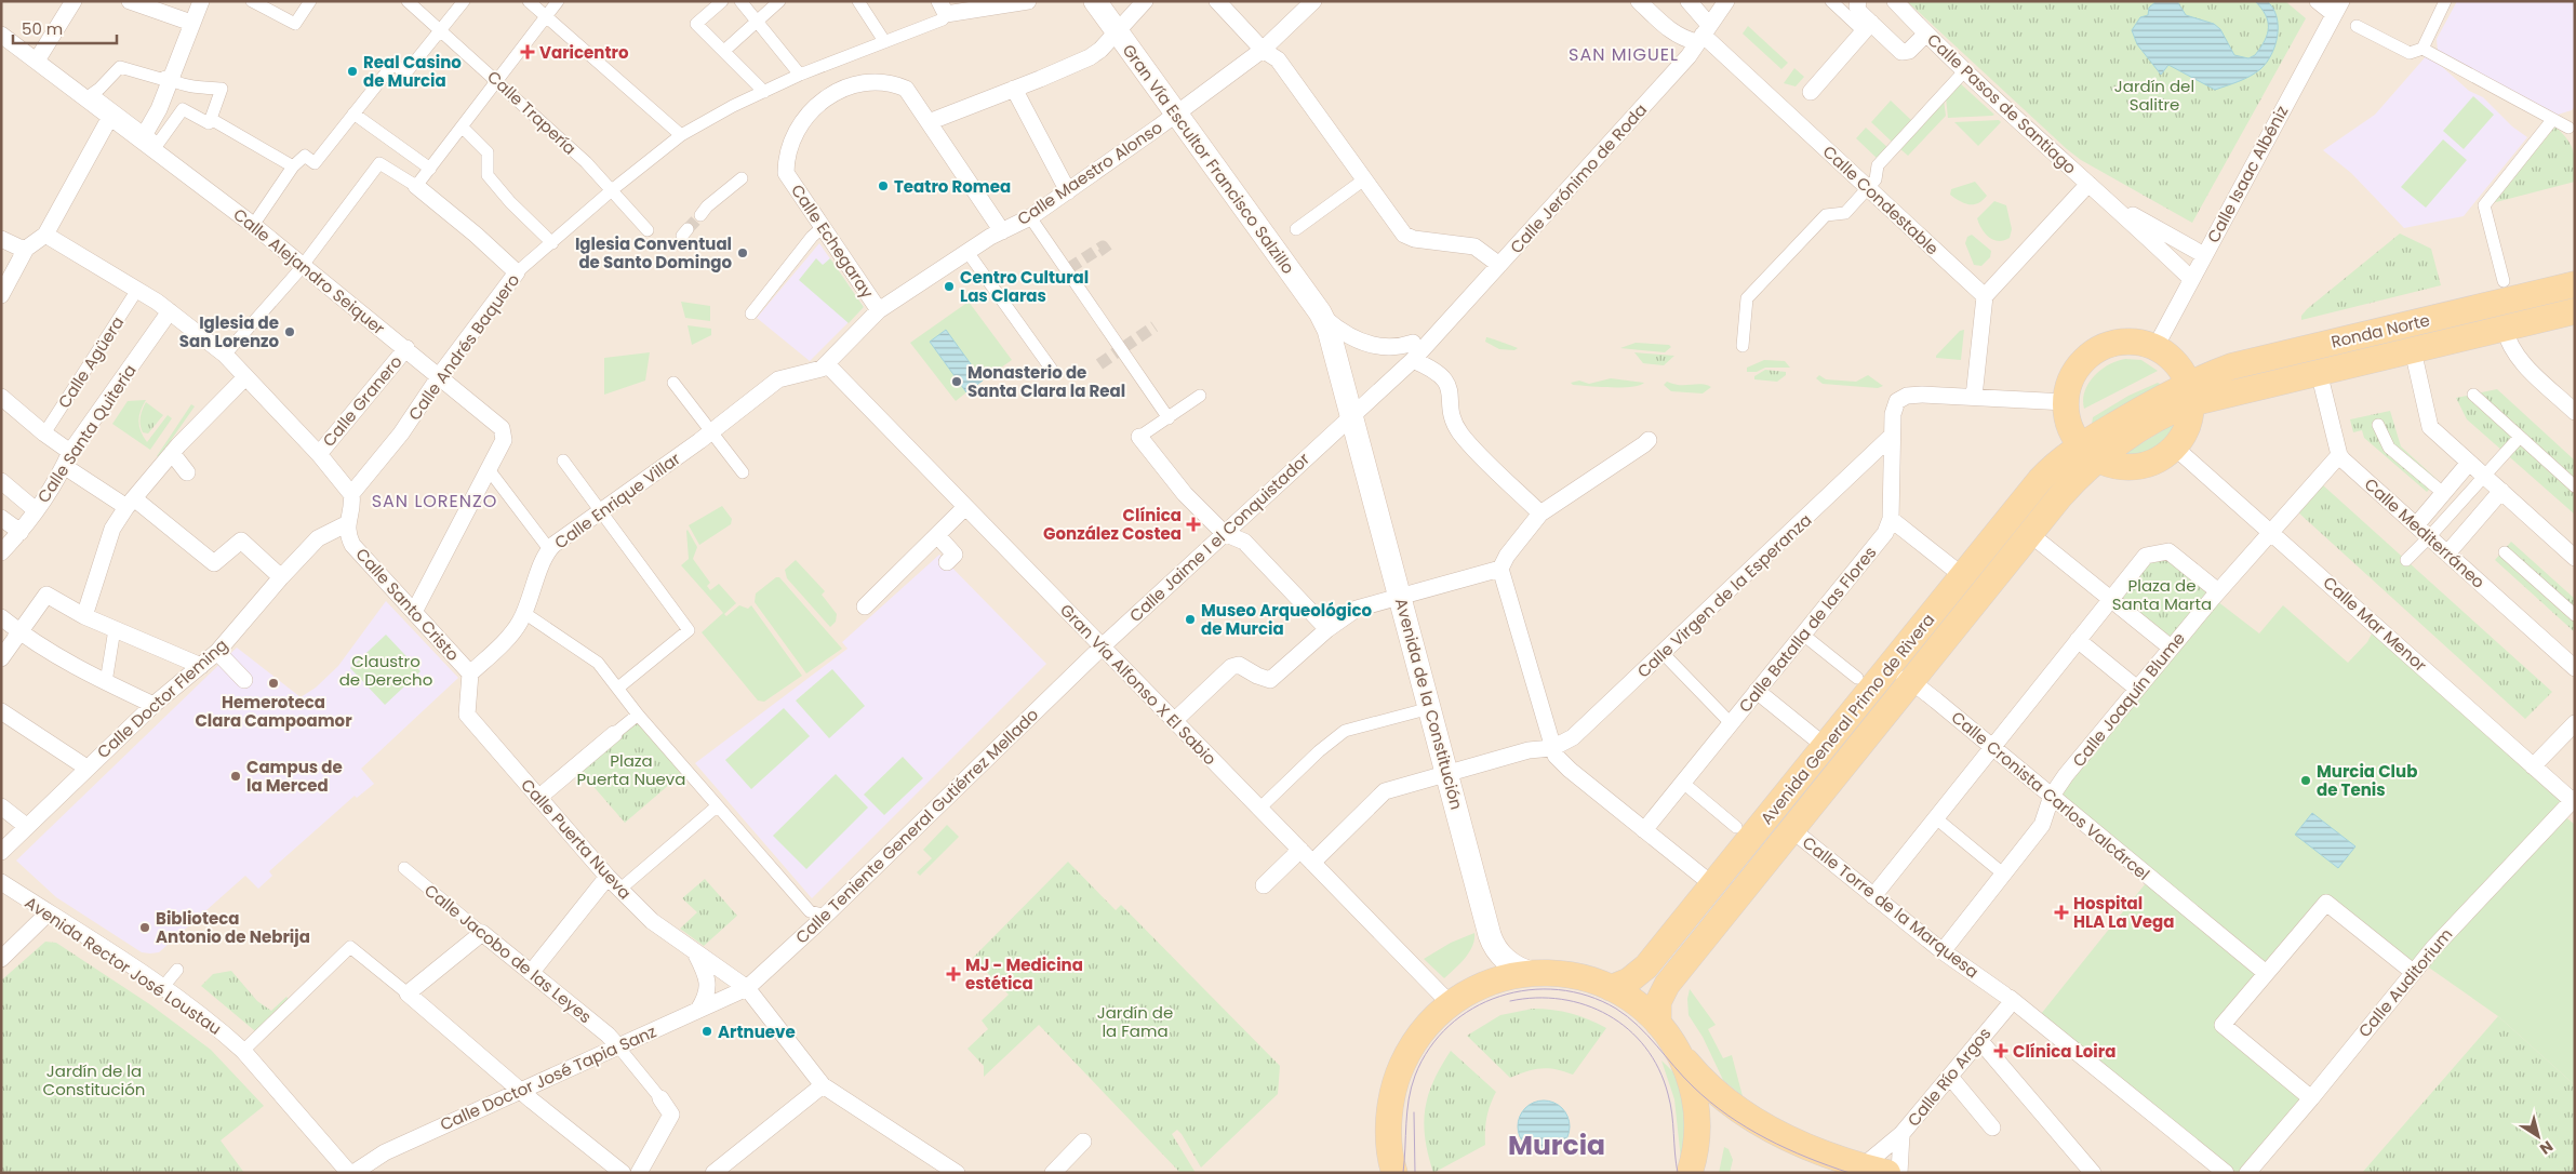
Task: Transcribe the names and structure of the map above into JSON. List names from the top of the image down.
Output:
{
  "streets": {
    "main road": [
      "Gran Vía Escultor Francisco Salzillo",
      "Ronda Norte",
      "Avenida de la Constitución",
      "Avenida General Primo de Rivera"
    ],
    "street": [
      "Calle Pasos de Santiago",
      "Calle Trapería",
      "Calle Maestro Alonso",
      "Calle Isaac Albéniz",
      "Calle Jerónimo de Roda",
      "Calle Condestable",
      "Calle Echegaray",
      "Calle Alejandro Seiquer",
      "Calle Andrés Baquero",
      "Calle Agüera",
      "Calle Granero",
      "Calle Santa Quiteria",
      "Calle Enrique Villar",
      "Calle Mediterráneo",
      "Calle Jaime I el Conquistador",
      "Calle Virgen de la Esperanza",
      "Calle Santo Cristo",
      "Calle Mar Menor",
      "Calle Batalla de las Flores",
      "Gran Vía Alfonso X El Sabio",
      "Calle Doctor Fleming",
      "Calle Joaquín Blume",
      "Calle Cronista Carlos Valcárcel",
      "Calle Teniente General Gutiérrez Mellado",
      "Calle Puerta Nueva",
      "Calle Torre de la Marquesa",
      "Calle Jacobo de las Leyes",
      "Avenida Rector José Loustau",
      "Calle Auditorium",
      "Calle Río Argos",
      "Calle Doctor José Tapia Sanz"
    ]
  },
  "crossings": [
    ["Calle Pasos de Santiago", "Calle Isaac Albéniz"],
    ["Calle Trapería", "Calle Andrés Baquero"],
    ["Gran Vía Escultor Francisco Salzillo", "Calle Maestro Alonso"],
    ["Gran Vía Escultor Francisco Salzillo", "Calle Jerónimo de Roda"],
    ["Gran Vía Escultor Francisco Salzillo", "Calle Jaime I el Conquistador"],
    ["Gran Vía Escultor Francisco Salzillo", "Avenida de la Constitución"],
    ["Calle Maestro Alonso", "Calle Echegaray"],
    ["Calle Maestro Alonso", "Calle Enrique Villar"],
    ["Calle Maestro Alonso", "Gran Vía Alfonso X El Sabio"],
    ["Calle Jerónimo de Roda", "Calle Condestable"],
    ["Calle Jerónimo de Roda", "Calle Jaime I el Conquistador"],
    ["Calle Jerónimo de Roda", "Avenida de la Constitución"],
    ["Calle Alejandro Seiquer", "Calle Andrés Baquero"],
    ["Calle Alejandro Seiquer", "Calle Granero"],
    ["Calle Enrique Villar", "Calle Santo Cristo"],
    ["Calle Enrique Villar", "Gran Vía Alfonso X El Sabio"],
    ["Calle Mediterráneo", "Calle Joaquín Blume"],
    ["Calle Jaime I el Conquistador", "Gran Vía Alfonso X El Sabio"],
    ["Calle Jaime I el Conquistador", "Avenida de la Constitución"],
    ["Calle Jaime I el Conquistador", "Calle Teniente General Gutiérrez Mellado"],
    ["Calle Virgen de la Esperanza", "Calle Batalla de las Flores"],
    ["Calle Santo Cristo", "Calle Doctor Fleming"],
    ["Calle Santo Cristo", "Calle Puerta Nueva"],
    ["Calle Mar Menor", "Calle Joaquín Blume"],
    ["Calle Mar Menor", "Calle Auditorium"],
    ["Calle Joaquín Blume", "Calle Cronista Carlos Valcárcel"],
    ["Avenida General Primo de Rivera", "Calle Cronista Carlos Valcárcel"],
    ["Avenida General Primo de Rivera", "Calle Torre de la Marquesa"],
    ["Calle Teniente General Gutiérrez Mellado", "Calle Puerta Nueva"],
    ["Calle Teniente General Gutiérrez Mellado", "Calle Doctor José Tapia Sanz"],
    ["Calle Puerta Nueva", "Calle Doctor José Tapia Sanz"],
    ["Calle Torre de la Marquesa", "Calle Río Argos"],
    ["Calle Jacobo de las Leyes", "Calle Doctor José Tapia Sanz"],
    ["Avenida Rector José Loustau", "Calle Doctor José Tapia Sanz"]
  ],
  "districts": ["SAN MIGUEL", "SAN LORENZO", "Murcia"],
  "parks": [
    "Jardín del Salitre",
    "Plaza de Santa Marta",
    "Claustro de Derecho",
    "Plaza Puerta Nueva",
    "Jardín de la Fama",
    "Jardín de la Constitución"
  ],
  "places": {
    "health": [
      "Varicentro",
      "Clínica González Costea",
      "Hospital HLA La Vega",
      "MJ - Medicina estética",
      "Clínica Loira"
    ],
    "other": [
      "Real Casino de Murcia",
      "Teatro Romea",
      "Iglesia Conventual de Santo Domingo",
      "Centro Cultural Las Claras",
      "Iglesia de San Lorenzo",
      "Monasterio de Santa Clara la Real",
      "Museo Arqueológico de Murcia",
      "Hemeroteca Clara Campoamor",
      "Campus de la Merced",
      "Murcia Club de Tenis",
      "Biblioteca Antonio de Nebrija",
      "Artnueve"
    ]
  },
  "scale_bar": "50 m",
  "north": "bottom right"
}
